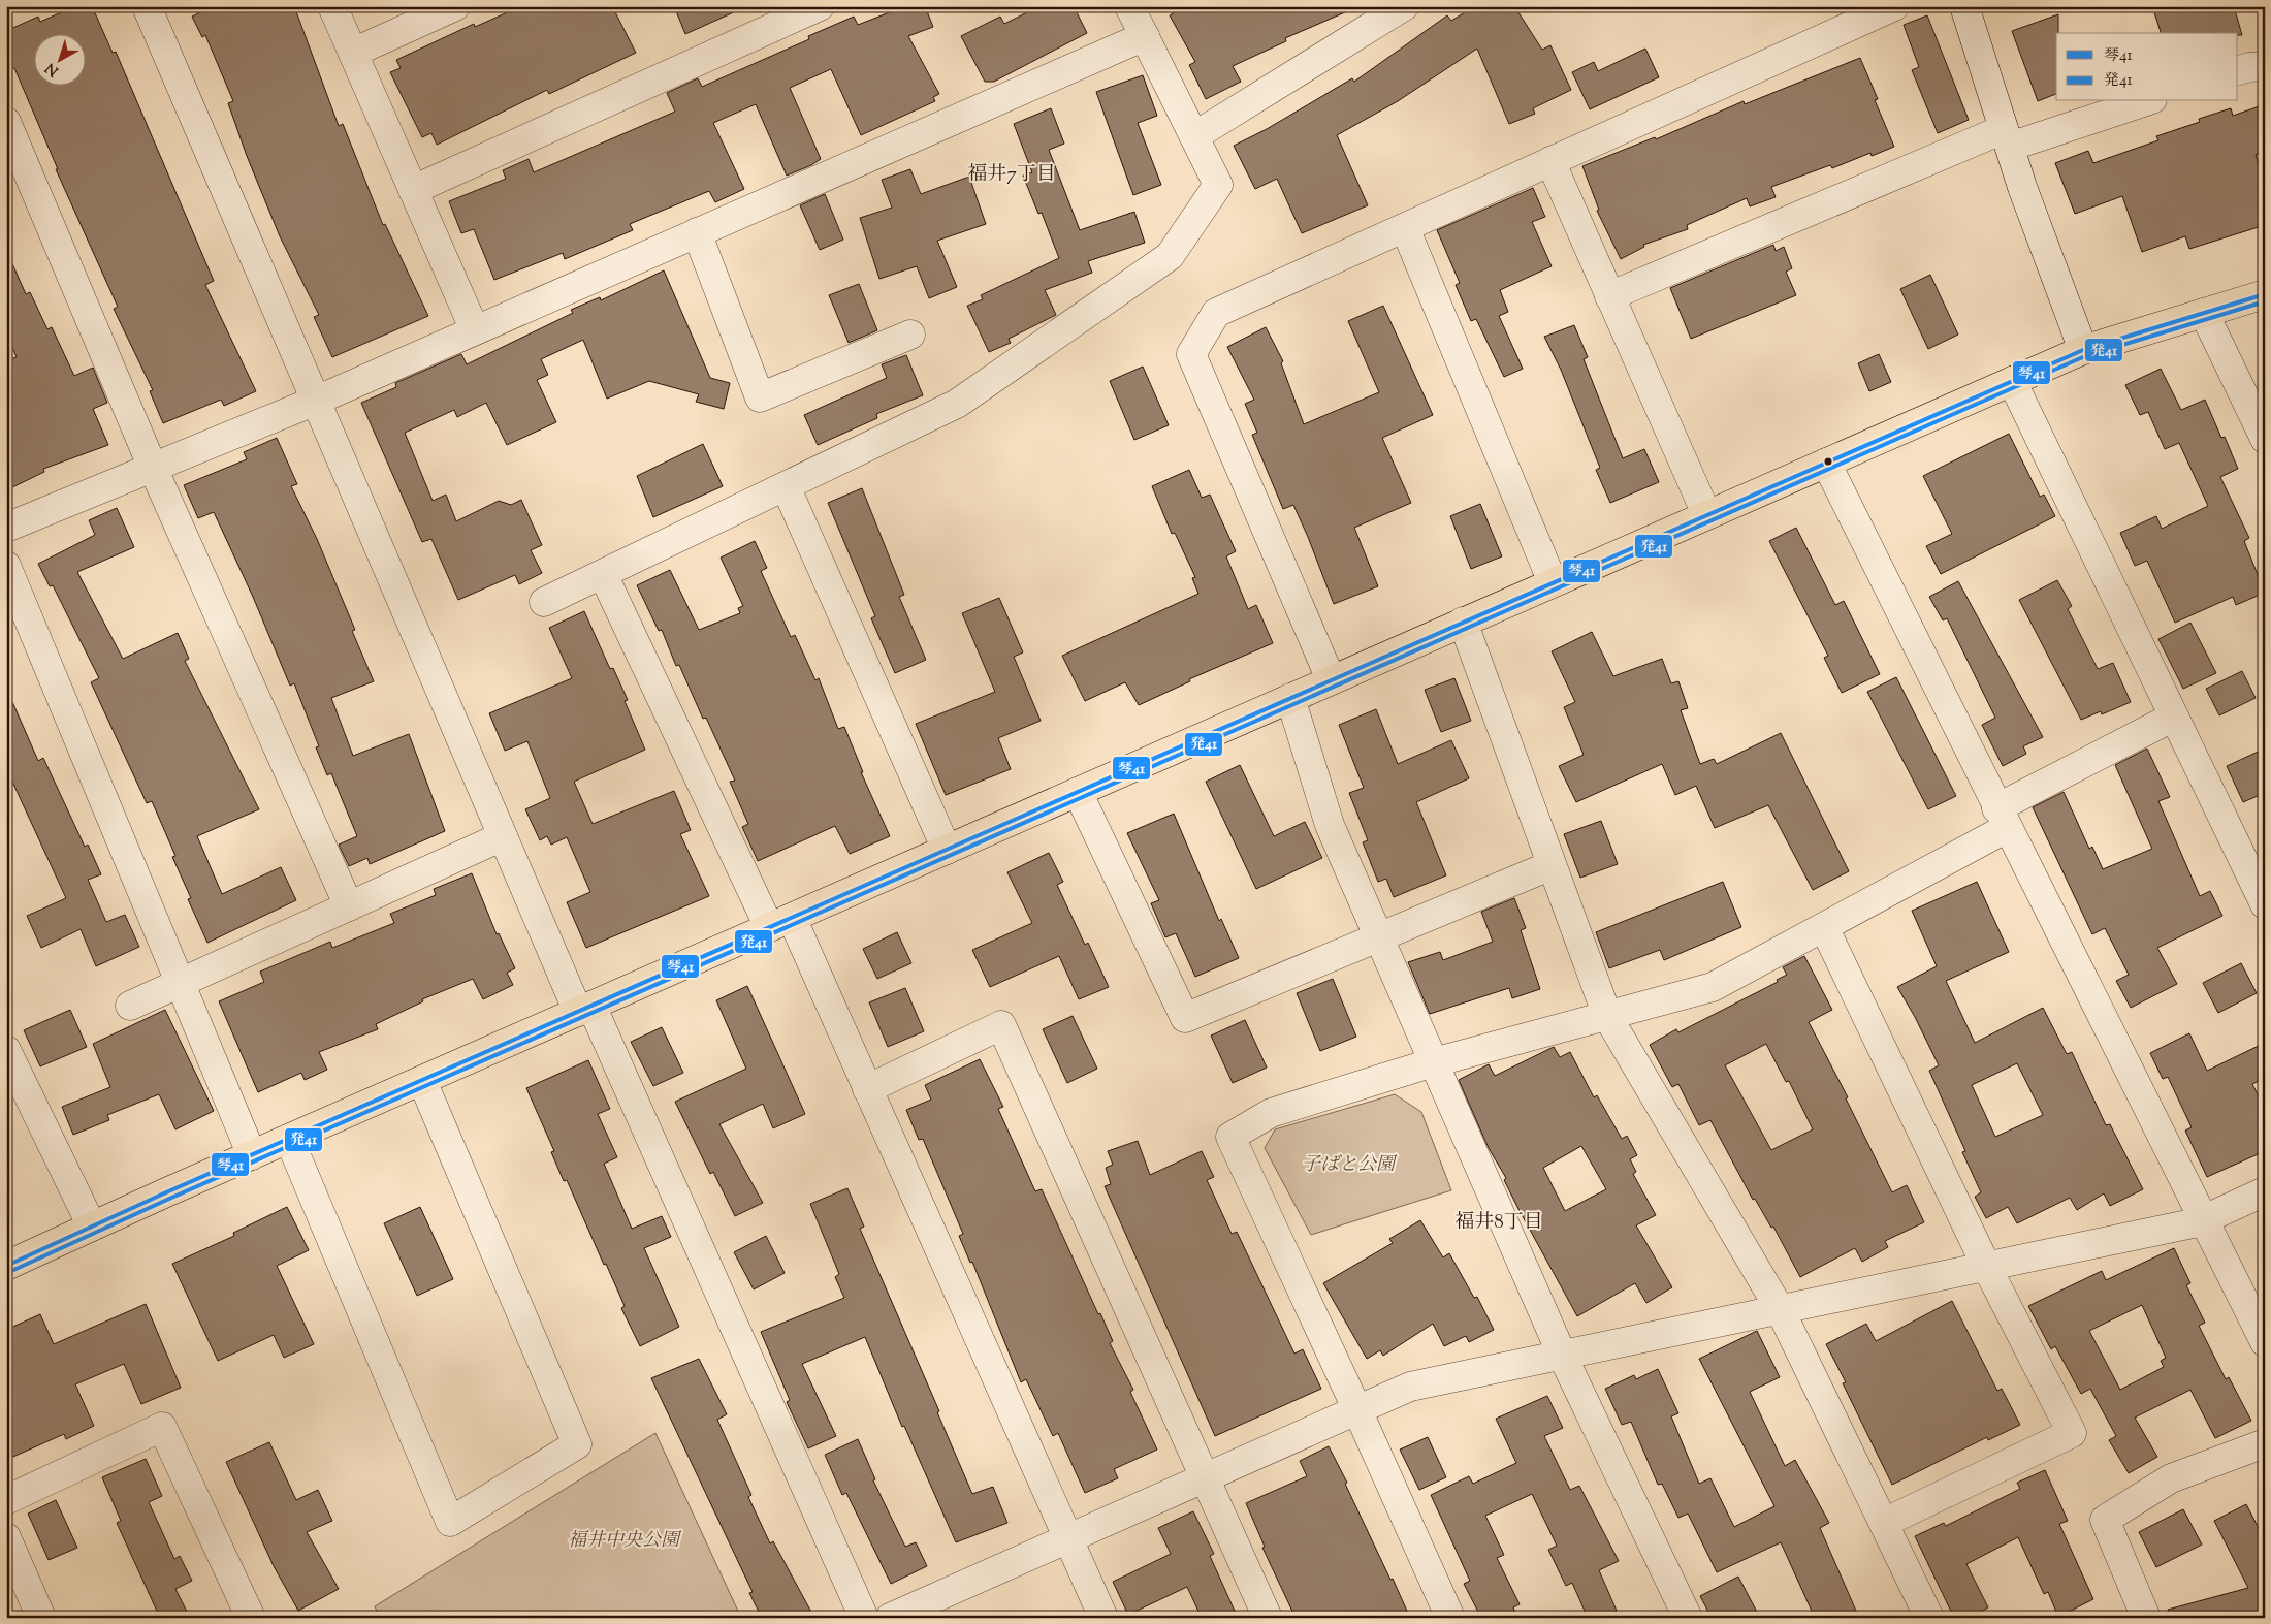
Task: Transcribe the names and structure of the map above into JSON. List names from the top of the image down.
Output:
{
  "districts": ["福井7丁目", "福井8丁目"],
  "parks": ["子ばと公園", "福井中央公園"],
  "lines": ["transit line 琴41", "transit line 発41"],
  "legend": ["琴41", "発41"],
  "north": "bottom left"
}
